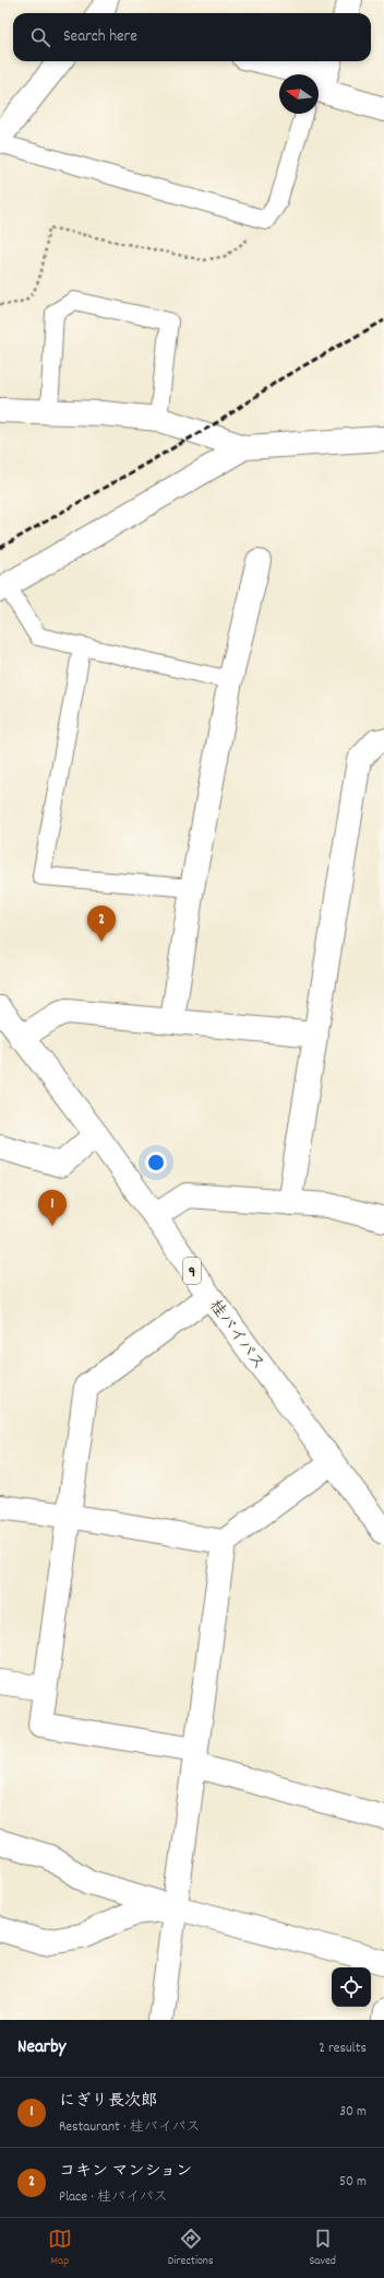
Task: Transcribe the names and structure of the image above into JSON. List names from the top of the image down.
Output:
{
  "streets": {
    "main road": ["9", "桂バイパス"]
  },
  "north": "left",
  "page": {
    "search": "Search here",
    "pins": ["2", "1"],
    "heading": ["Nearby", "2 results"],
    "list": [
      {
        "mark": "1",
        "name": "にぎり長次郎",
        "note": "Restaurant · 桂バイパス",
        "value": "30 m"
      },
      {
        "mark": "2",
        "name": "コキン マンション",
        "note": "Place · 桂バイパス",
        "value": "50 m"
      }
    ],
    "nav": ["Map", "Directions", "Saved"]
  }
}
